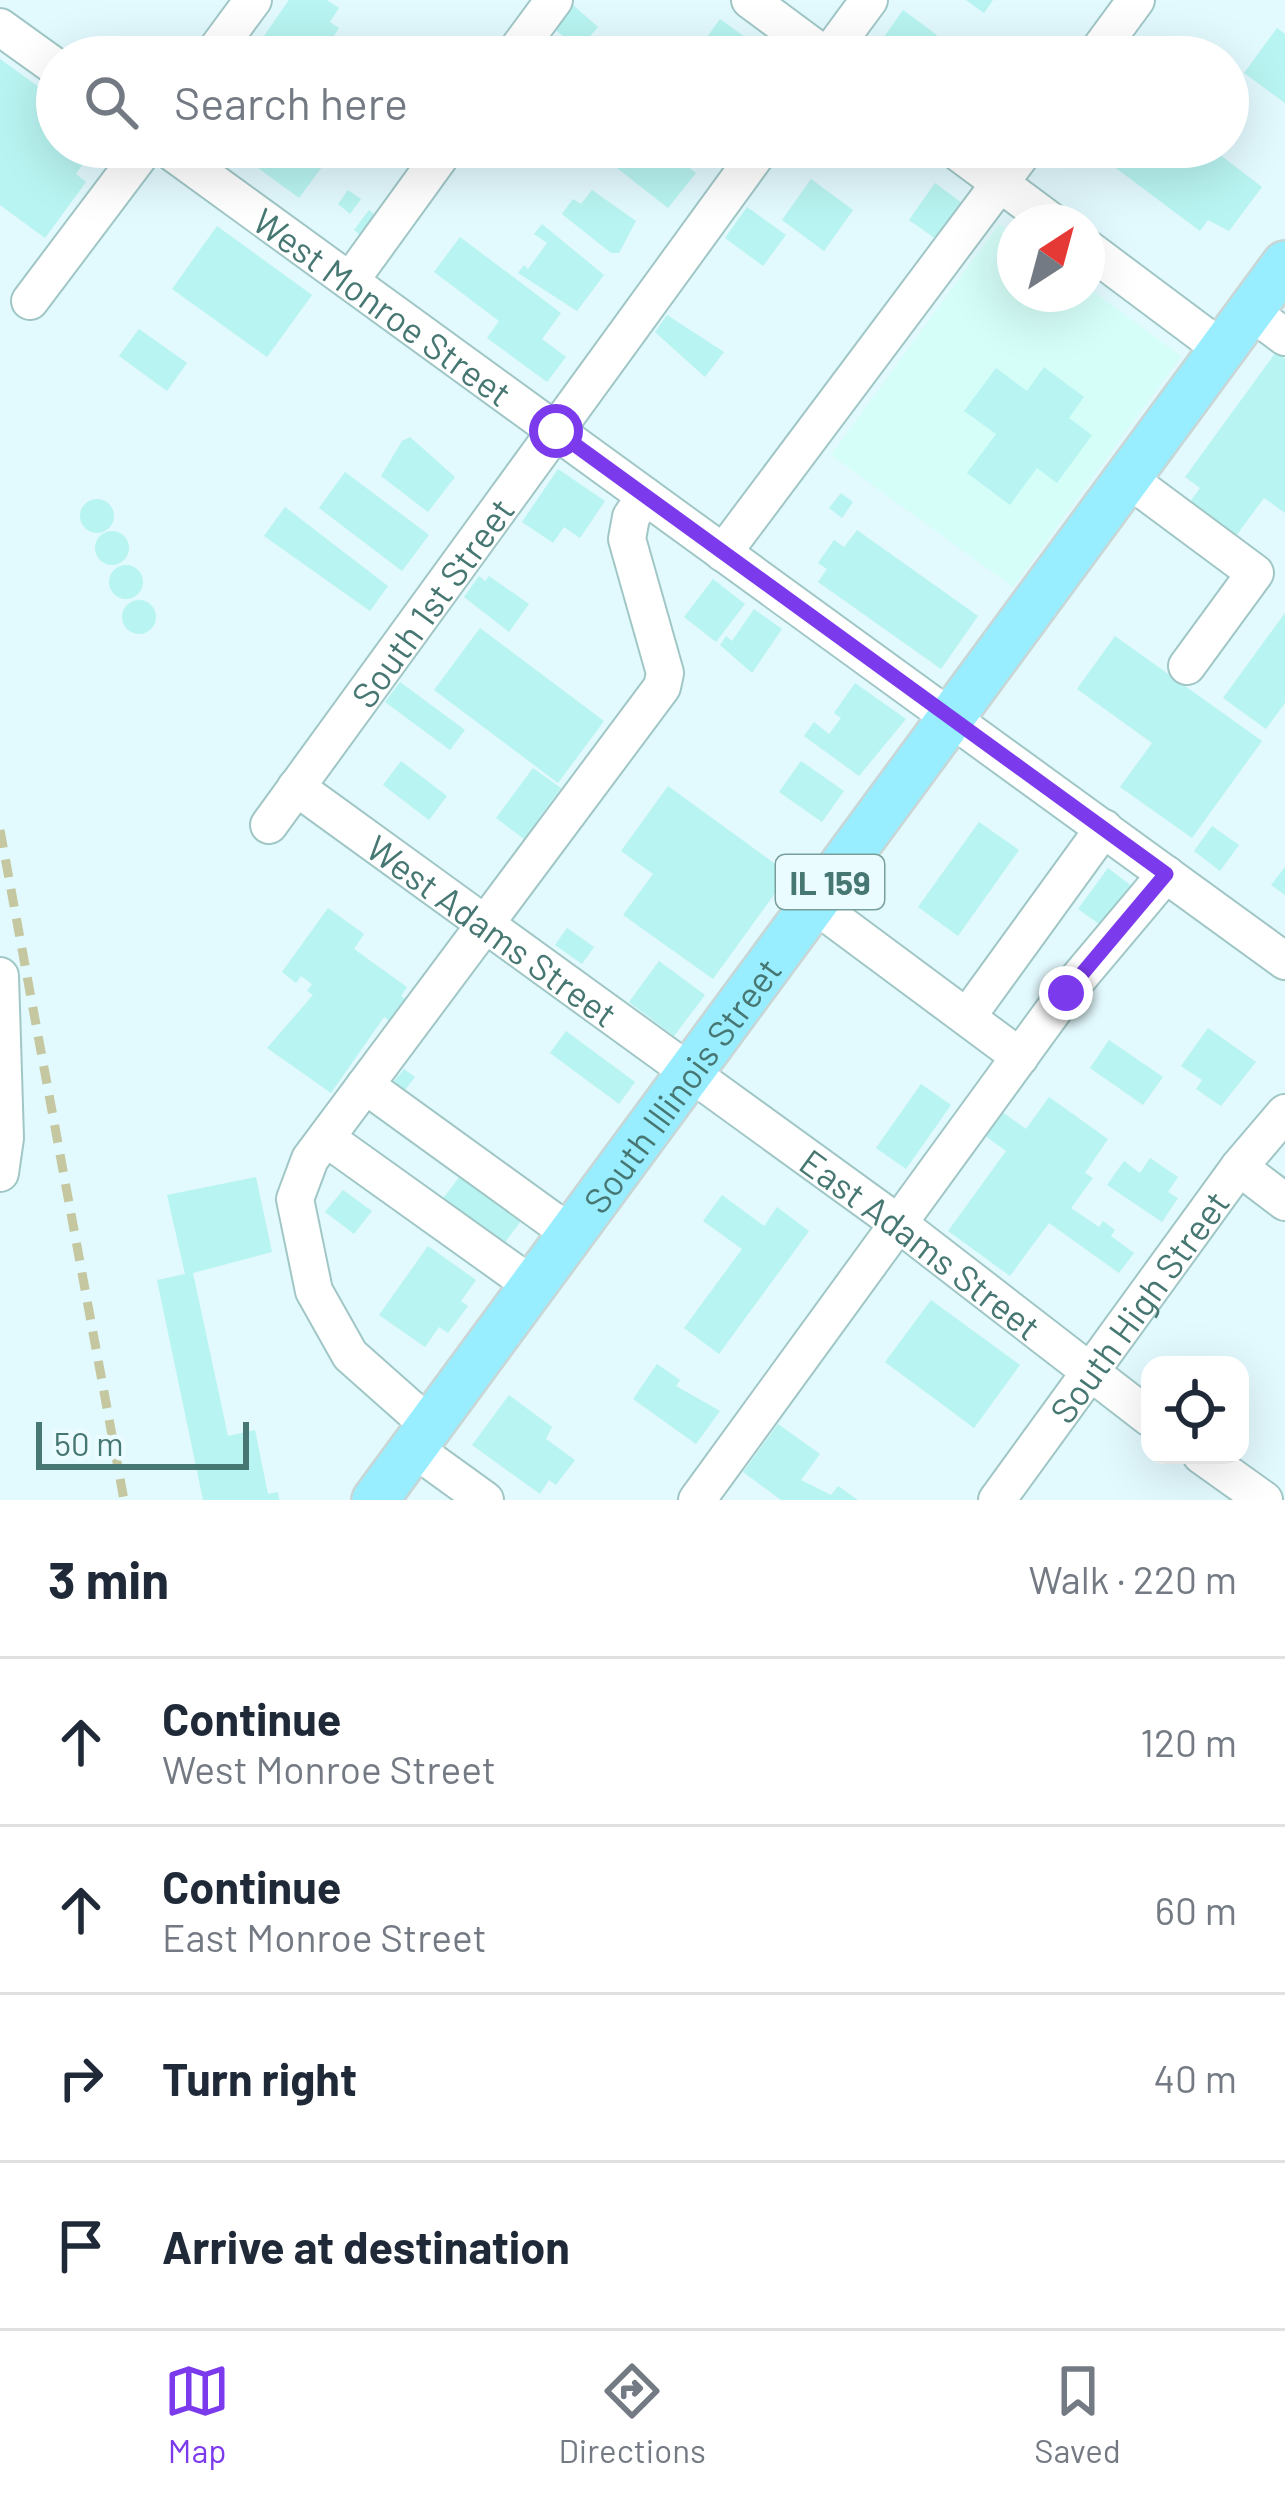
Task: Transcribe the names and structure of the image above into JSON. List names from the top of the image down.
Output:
{
  "streets": {
    "main road": ["IL 159", "South Illinois Street"],
    "street": [
      "West Monroe Street",
      "South 1st Street",
      "West Adams Street",
      "East Adams Street",
      "South High Street"
    ]
  },
  "crossings": [
    ["West Monroe Street", "South 1st Street"],
    ["West Monroe Street", "South Illinois Street"],
    ["South 1st Street", "West Adams Street"],
    ["West Adams Street", "South Illinois Street"],
    ["West Adams Street", "East Adams Street"],
    ["South Illinois Street", "East Adams Street"],
    ["East Adams Street", "South High Street"]
  ],
  "scale_bar": "50 m",
  "north": "top right",
  "page": {
    "search": "Search here",
    "scale": "50 m",
    "heading": ["3 min", "Walk · 220 m"],
    "list": [
      ["Continue", "West Monroe Street", "120 m"],
      ["Continue", "East Monroe Street", "60 m"],
      ["Turn right", "40 m"],
      "Arrive at destination"
    ],
    "nav": ["Map", "Directions", "Saved"]
  }
}
